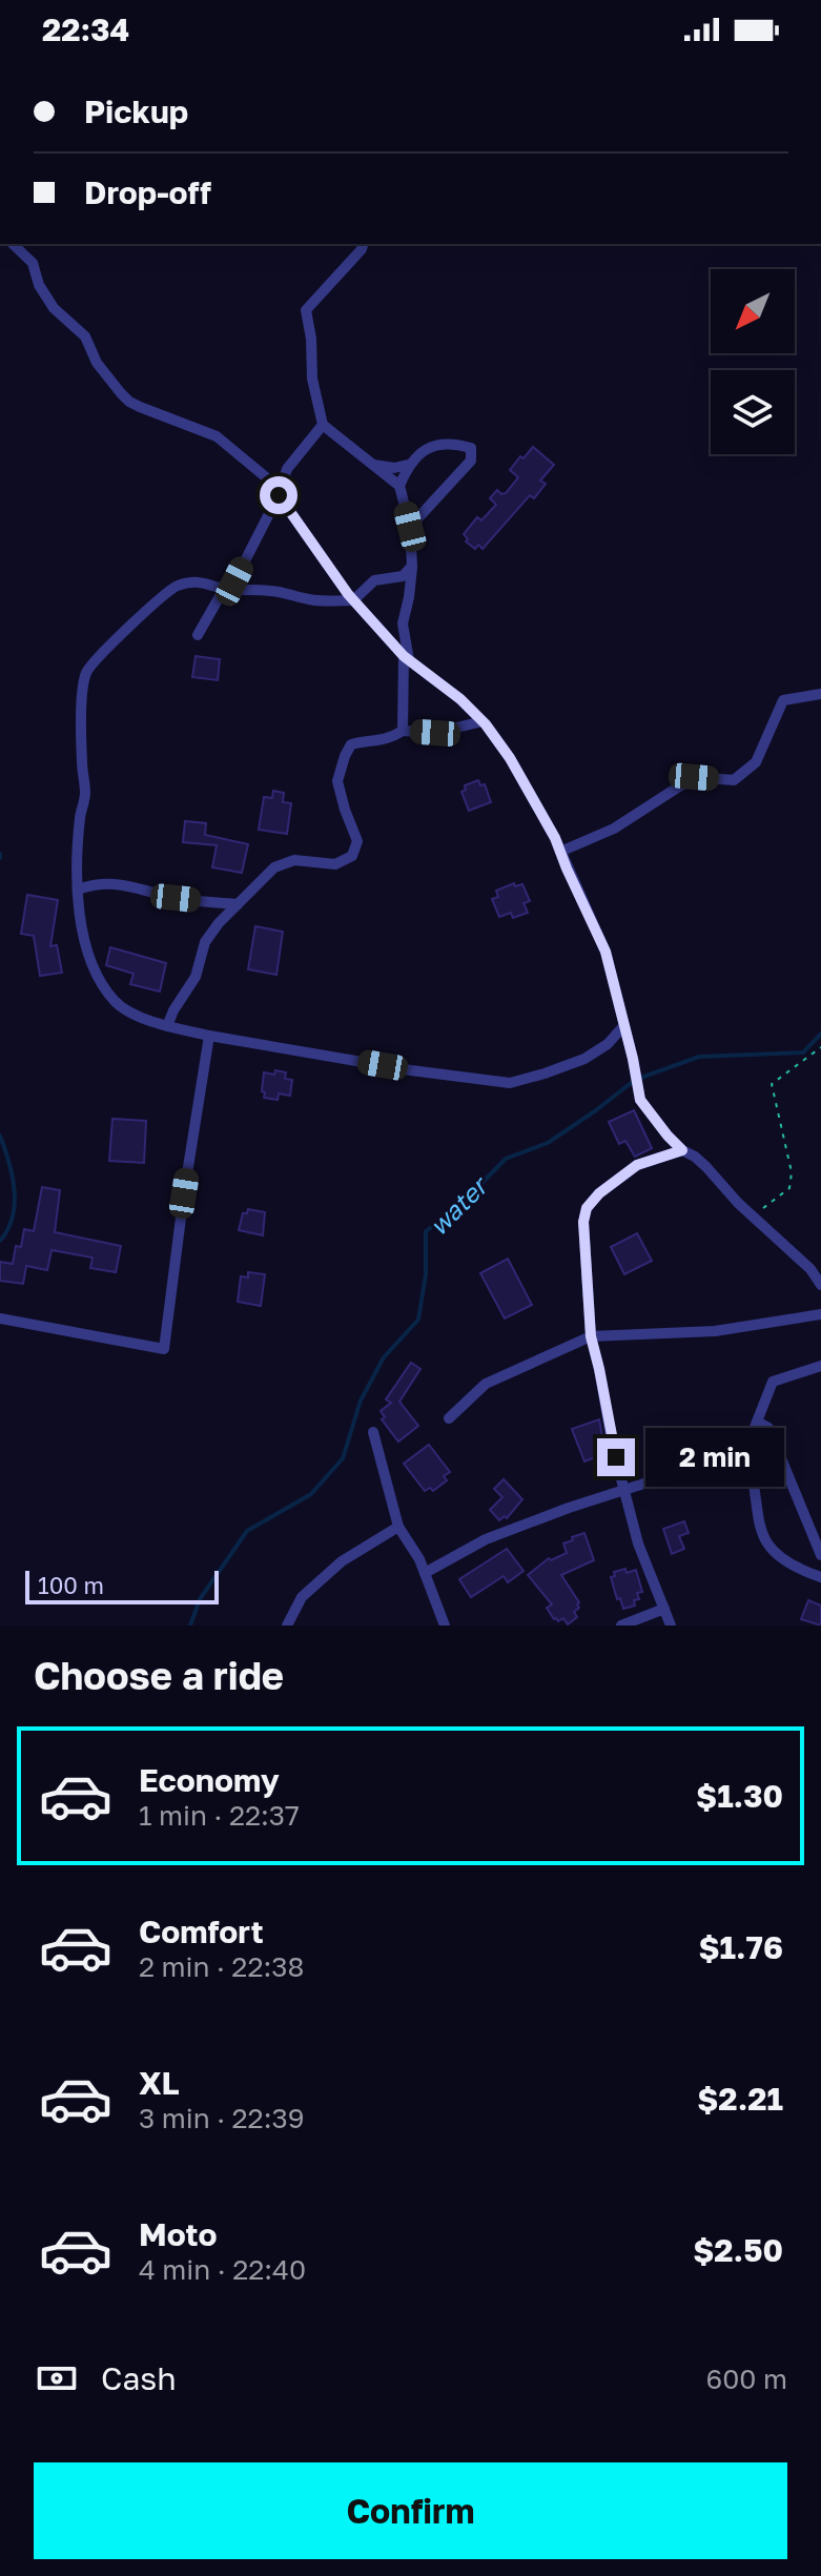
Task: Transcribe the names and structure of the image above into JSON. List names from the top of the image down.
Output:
{
  "water": ["water"],
  "scale_bar": "100 m",
  "north": "bottom left",
  "page": {
    "status": "22:34",
    "banner": ["Pickup", "Drop-off"],
    "bubble": "2 min",
    "scale": "100 m",
    "heading": "Choose a ride",
    "list": [
      {
        "name": "Economy",
        "note": "1 min · 22:37",
        "value": "$1.30"
      },
      {
        "name": "Comfort",
        "note": "2 min · 22:38",
        "value": "$1.76"
      },
      {
        "name": "XL",
        "note": "3 min · 22:39",
        "value": "$2.21"
      },
      {
        "name": "Moto",
        "note": "4 min · 22:40",
        "value": "$2.50"
      }
    ],
    "pay": ["Cash", "600 m"],
    "buttons": "Confirm"
  }
}
